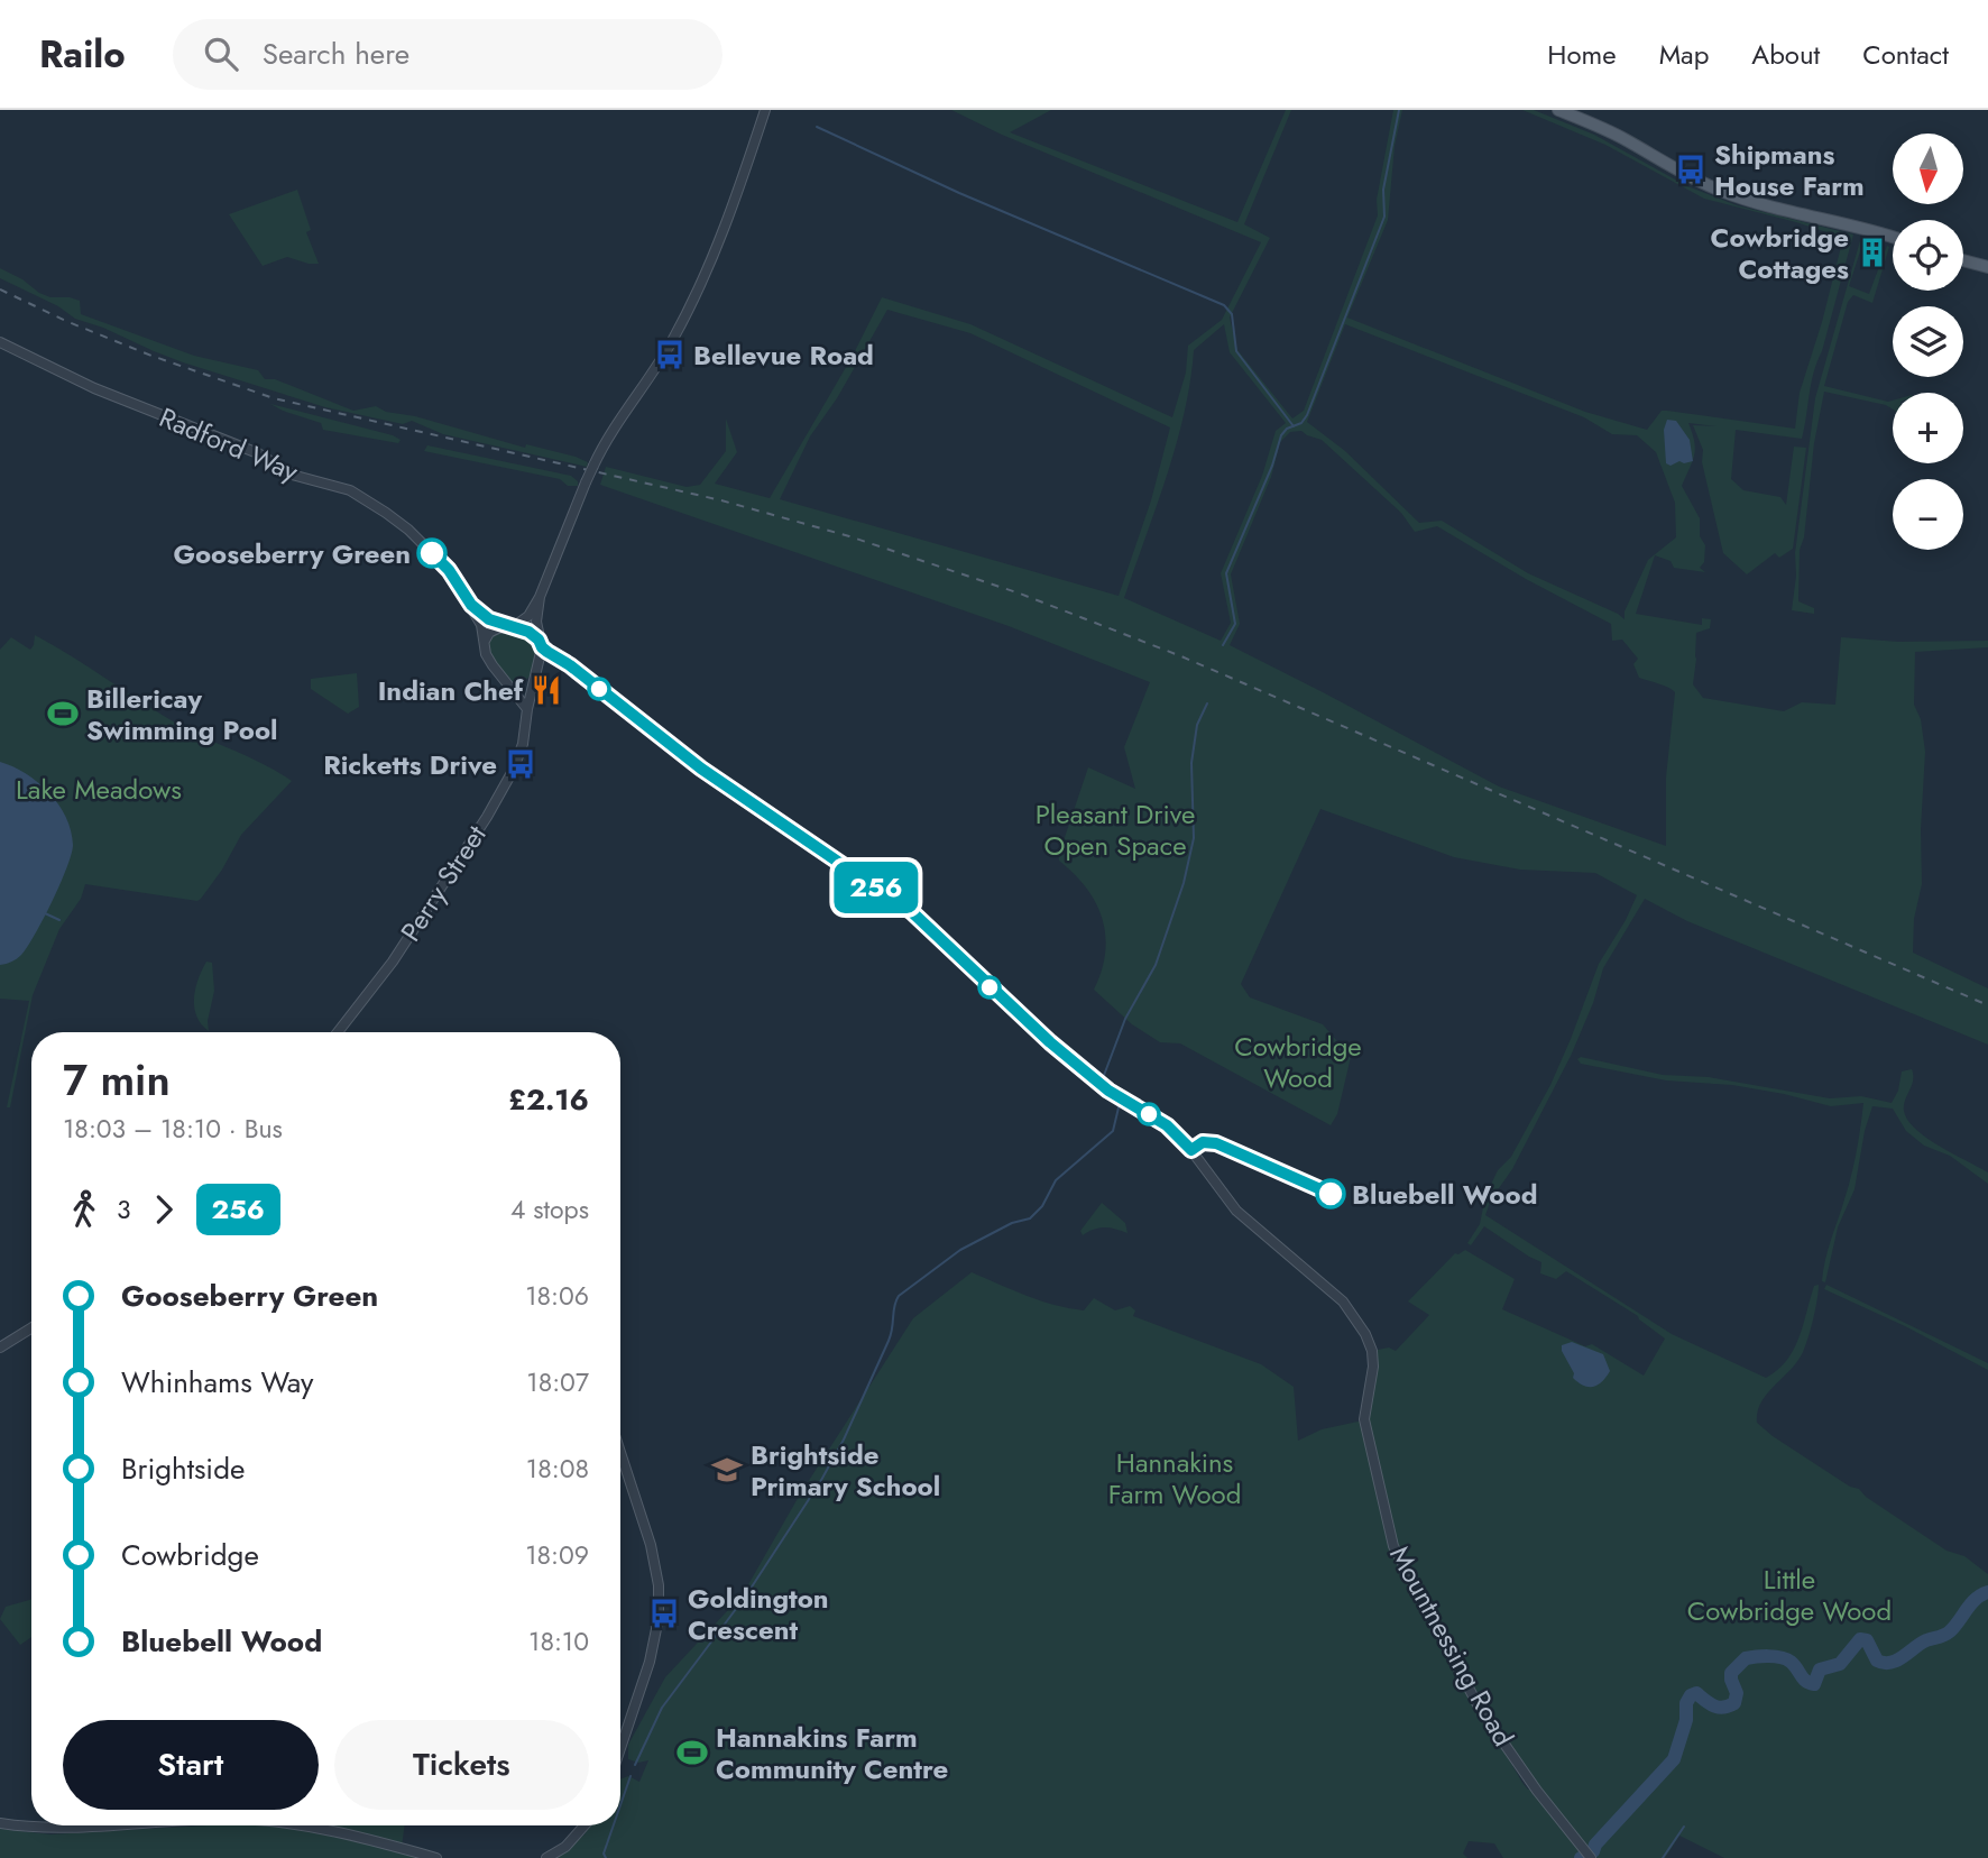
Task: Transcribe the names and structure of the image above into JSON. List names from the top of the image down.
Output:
{
  "streets": {
    "street": ["Radford Way", "Perry Street", "Mountnessing Road"]
  },
  "crossings": [
    ["Radford Way", "Perry Street"],
    ["Radford Way", "Mountnessing Road"],
    ["Perry Street", "Mountnessing Road"]
  ],
  "parks": [
    "Lake Meadows",
    "Pleasant Drive Open Space",
    "Cowbridge Wood",
    "Hannakins Farm Wood",
    "Little Cowbridge Wood"
  ],
  "places": {
    "bus stop": [
      "Shipmans House Farm",
      "Bellevue Road",
      "Ricketts Drive",
      "Goldington Crescent"
    ],
    "building": ["Cowbridge Cottages"],
    "other": ["Gooseberry Green", "Bluebell Wood"],
    "restaurant": ["Indian Chef"],
    "sports": ["Billericay Swimming Pool", "Hannakins Farm Community Centre"],
    "school or university": ["Brightside Primary School"]
  },
  "lines": ["bus line 256"],
  "north": "bottom",
  "page": {
    "header": "Railo",
    "search": "Search here",
    "nav": [
      "Home",
      "Map",
      "About",
      "Contact"
    ],
    "on_map": "256",
    "map_buttons": ["+", "−"],
    "heading": ["7 min", "18:03 – 18:10 · Bus", "£2.16"],
    "legs": ["3", "256", "4 stops"],
    "list": [
      {
        "name": "Gooseberry Green",
        "value": "18:06"
      },
      {
        "name": "Whinhams Way",
        "value": "18:07"
      },
      {
        "name": "Brightside",
        "value": "18:08"
      },
      {
        "name": "Cowbridge",
        "value": "18:09"
      },
      {
        "name": "Bluebell Wood",
        "value": "18:10"
      }
    ],
    "buttons": ["Start", "Tickets"]
  }
}
